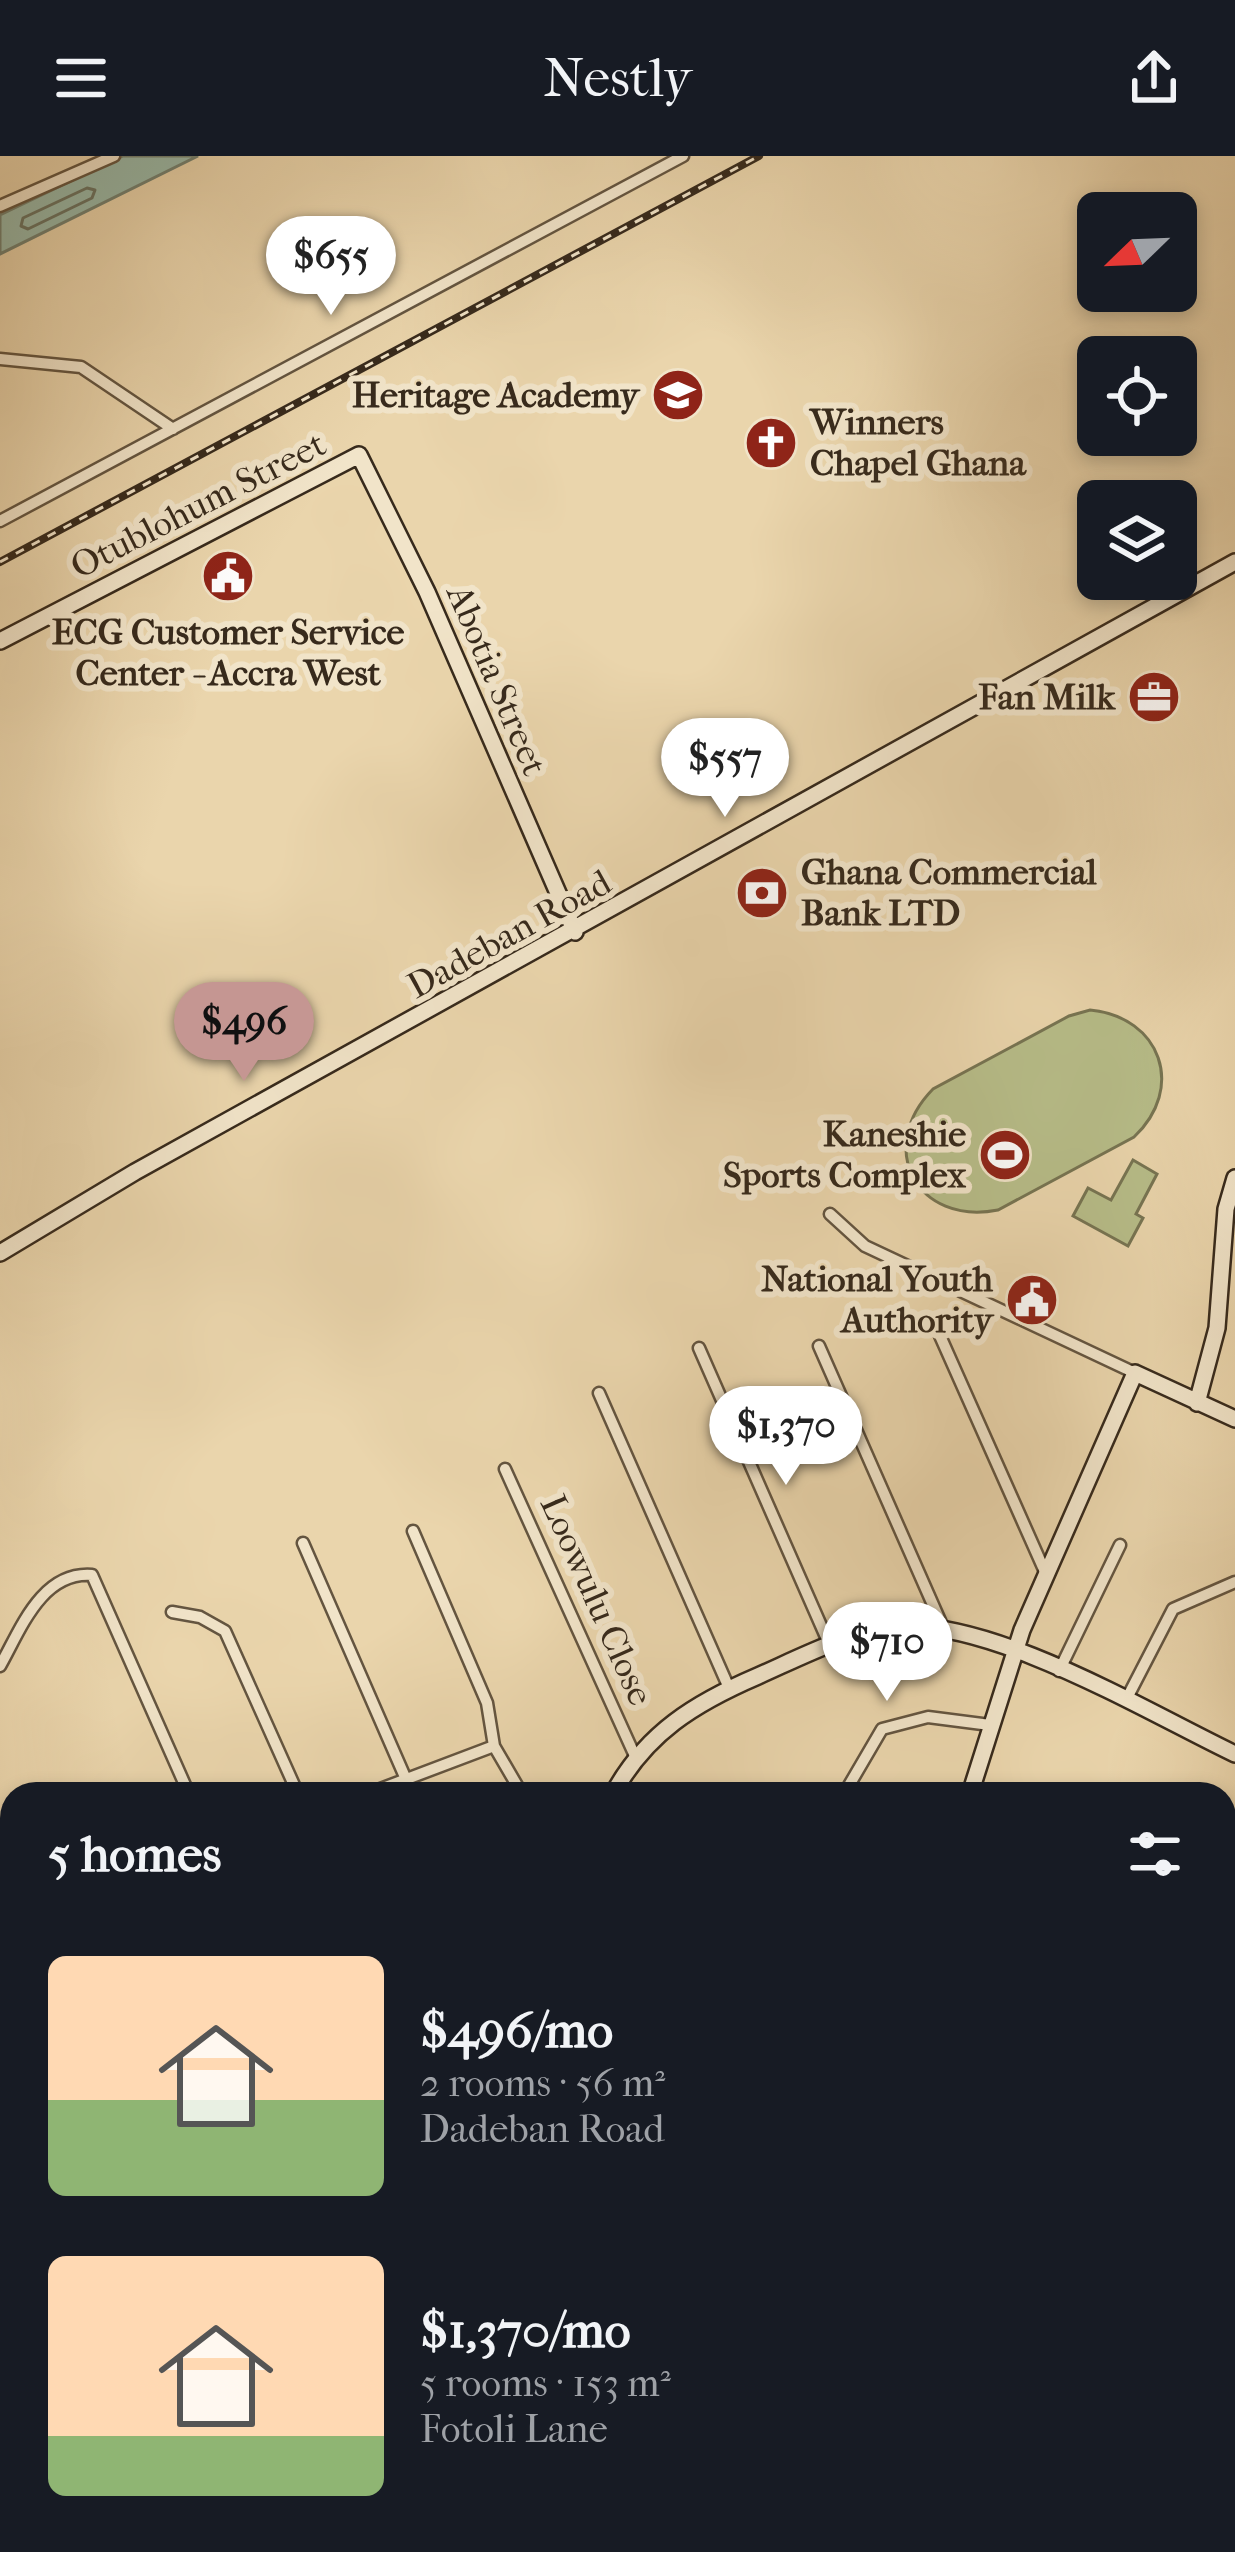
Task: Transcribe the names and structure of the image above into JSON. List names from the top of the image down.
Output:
{
  "streets": {
    "street": [
      "Otublohum Street",
      "Abotia Street",
      "Dadeban Road",
      "Loowulu Close"
    ]
  },
  "crossings": [
    ["Otublohum Street", "Abotia Street"],
    ["Abotia Street", "Dadeban Road"]
  ],
  "places": {
    "school or university": ["Heritage Academy"],
    "church": ["Winners Chapel Ghana"],
    "public building": ["ECG Customer Service Center - Accra West", "National Youth Authority"],
    "office": ["Fan Milk"],
    "bank": ["Ghana Commercial Bank LTD"],
    "sports": ["Kaneshie Sports Complex"]
  },
  "north": "bottom left",
  "page": {
    "header": "Nestly",
    "price": [
      "$655",
      "$557",
      "$496",
      "$1,370",
      "$710"
    ],
    "heading": "5 homes",
    "list": [
      {
        "name": "$496/mo",
        "note": "2 rooms · 56 m² · Dadeban Road"
      },
      {
        "name": "$1,370/mo",
        "note": "5 rooms · 153 m² · Fotoli Lane"
      }
    ]
  }
}
